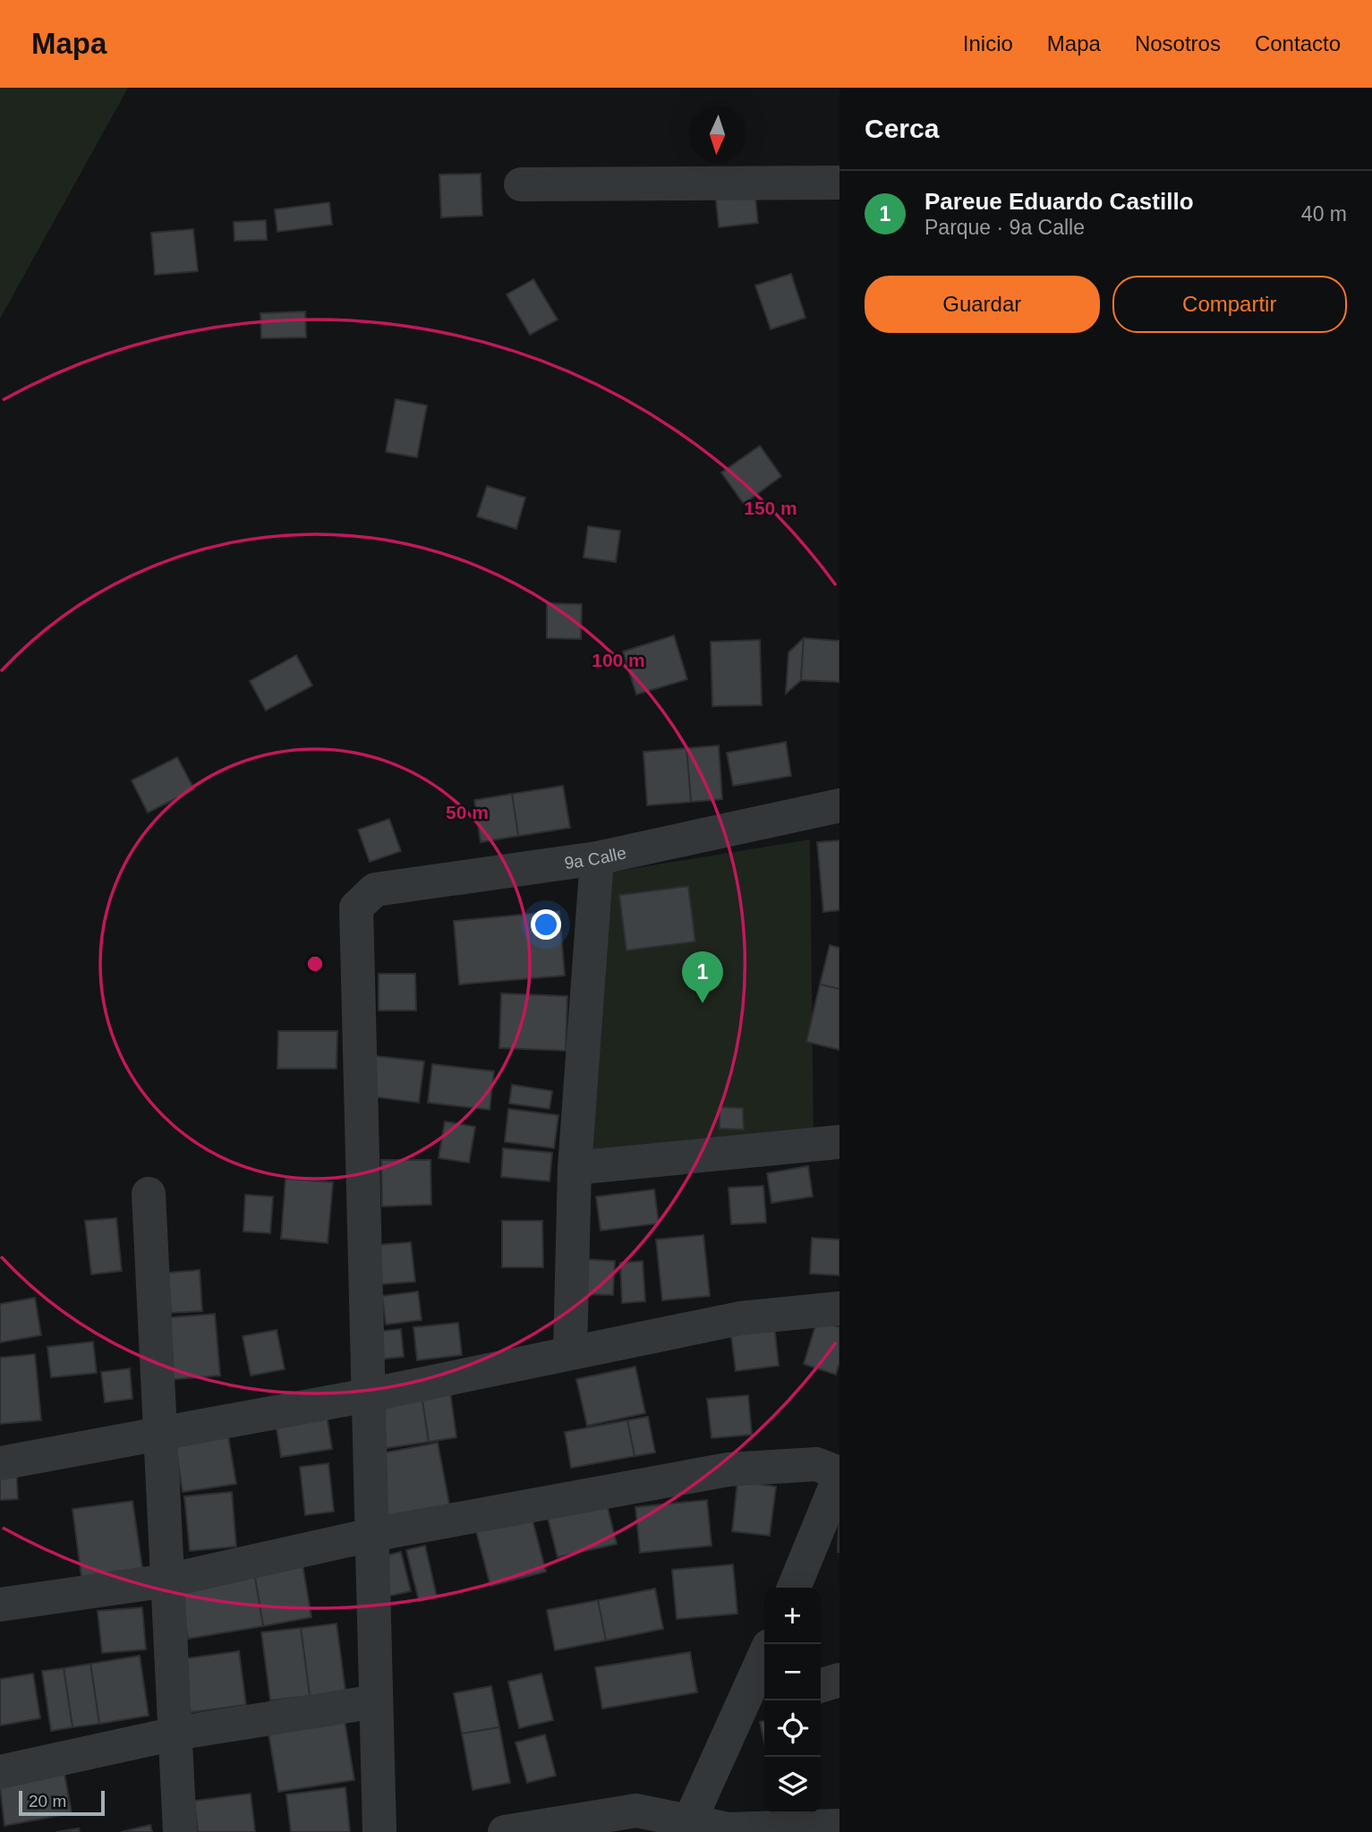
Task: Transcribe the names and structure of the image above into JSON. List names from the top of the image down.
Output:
{
  "streets": {
    "street": ["9a Calle"]
  },
  "scale_bar": "20 m",
  "north": "bottom",
  "page": {
    "header": "Mapa",
    "nav": [
      "Inicio",
      "Mapa",
      "Nosotros",
      "Contacto"
    ],
    "heading": "Cerca",
    "list": [
      {
        "mark": "1",
        "name": "Pareue Eduardo Castillo",
        "note": "Parque · 9a Calle",
        "value": "40 m"
      }
    ],
    "buttons": ["Guardar", "Compartir"],
    "pins": "1",
    "map_buttons": ["+", "−"],
    "scale": "20 m"
  },
  "rings": ["150 m", "100 m", "50 m"]
}
